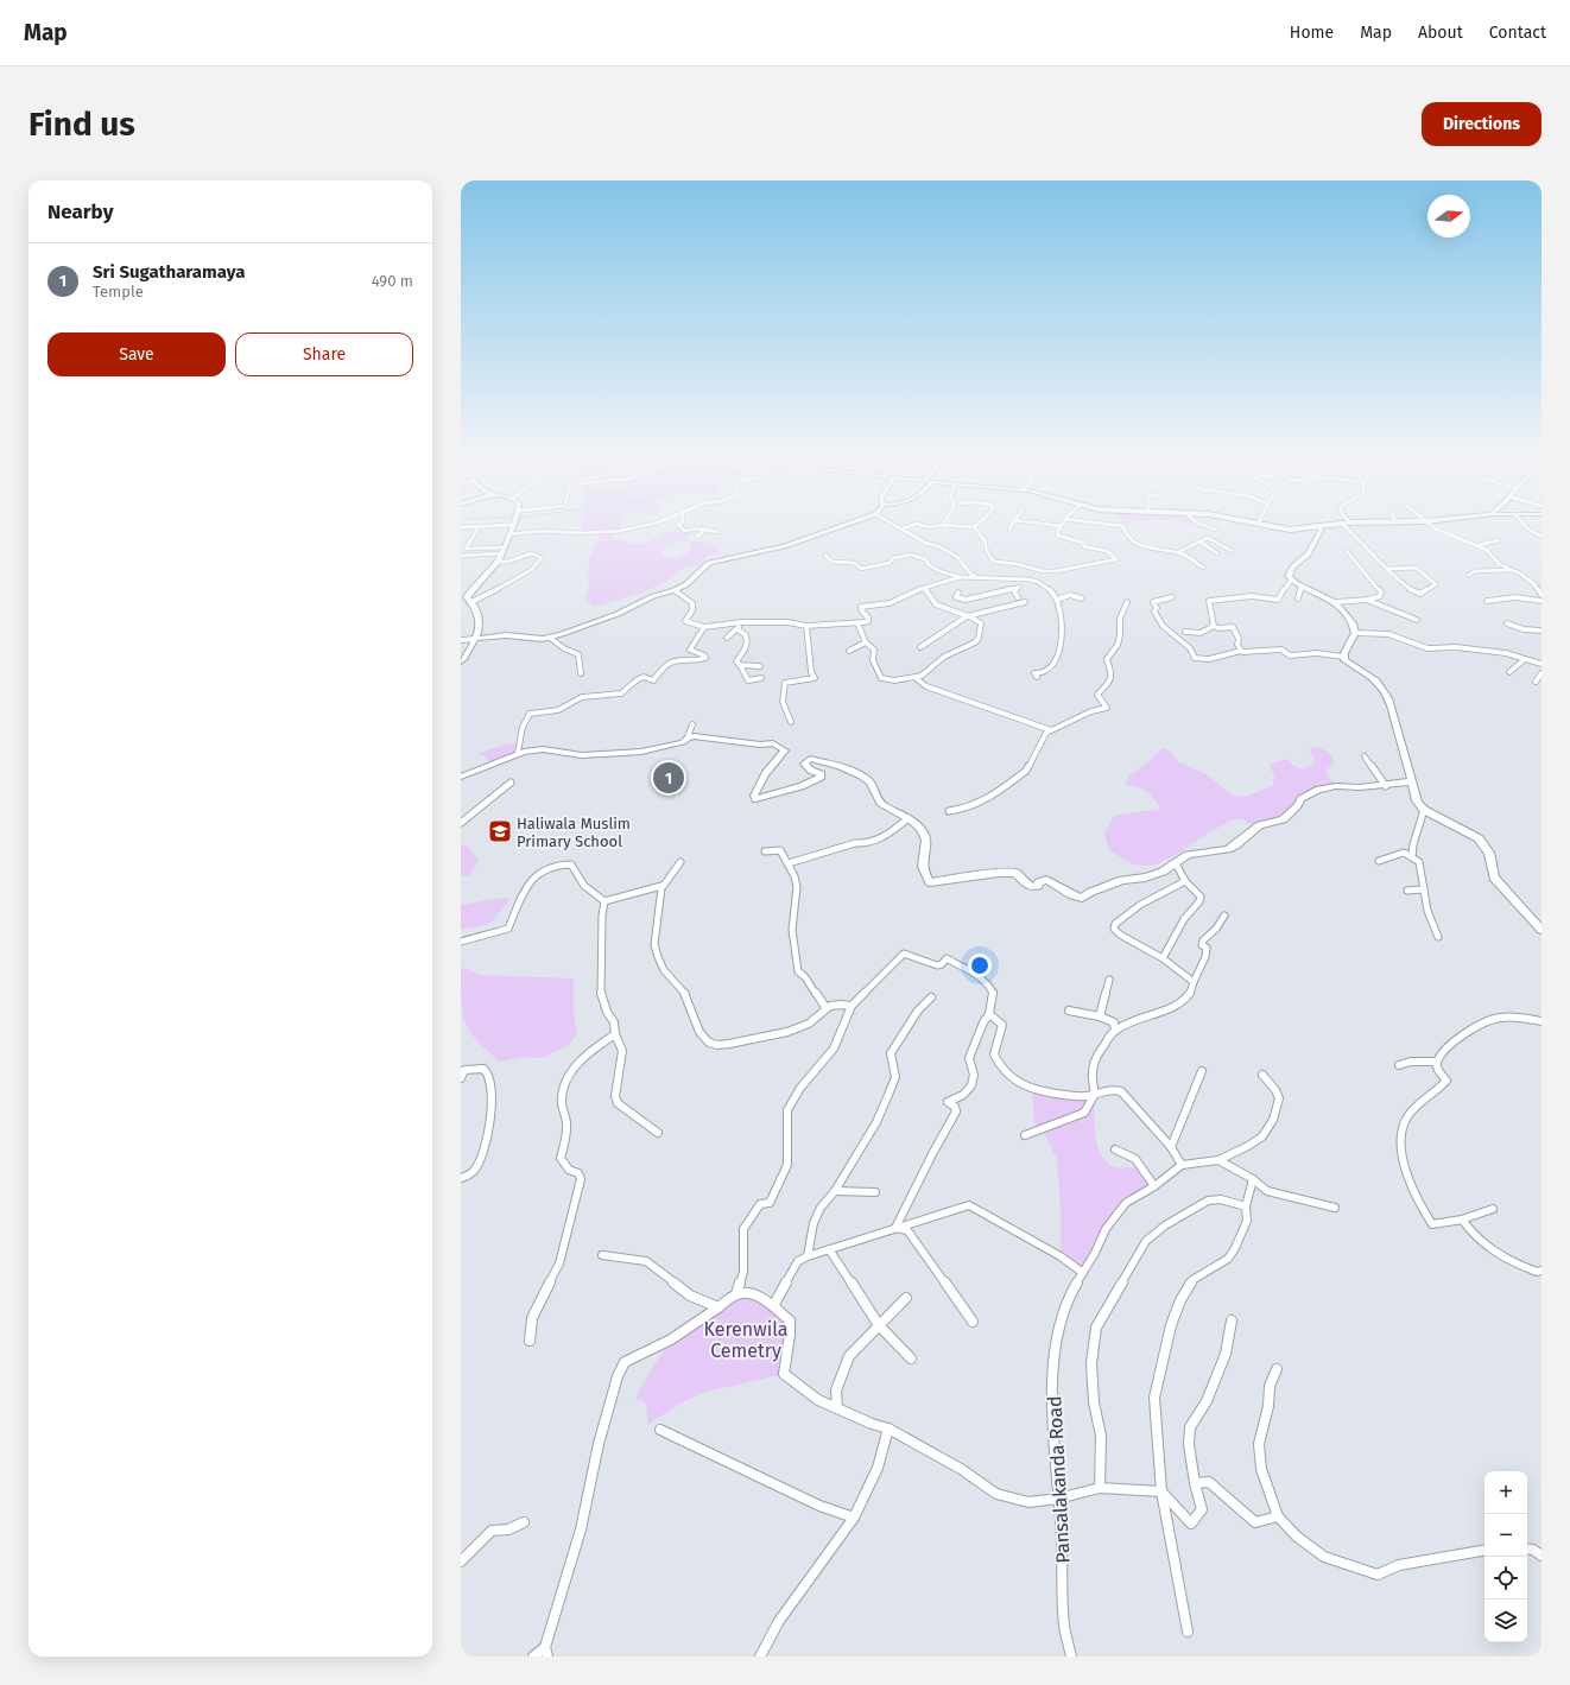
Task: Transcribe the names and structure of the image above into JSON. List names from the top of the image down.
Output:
{
  "streets": {
    "street": ["Pansalakanda Road"]
  },
  "parks": ["Kerenwila Cemetry"],
  "places": {
    "school or university": ["Haliwala Muslim Primary School"]
  },
  "north": "right",
  "page": {
    "header": "Map",
    "nav": [
      "Home",
      "Map",
      "About",
      "Contact"
    ],
    "buttons": [
      "Directions",
      ["Save", "Share"]
    ],
    "title": "Find us",
    "heading": "Nearby",
    "list": [
      {
        "mark": "1",
        "name": "Sri Sugatharamaya",
        "note": "Temple",
        "value": "490 m"
      }
    ],
    "pins": "1",
    "map_buttons": ["+", "−"]
  }
}
